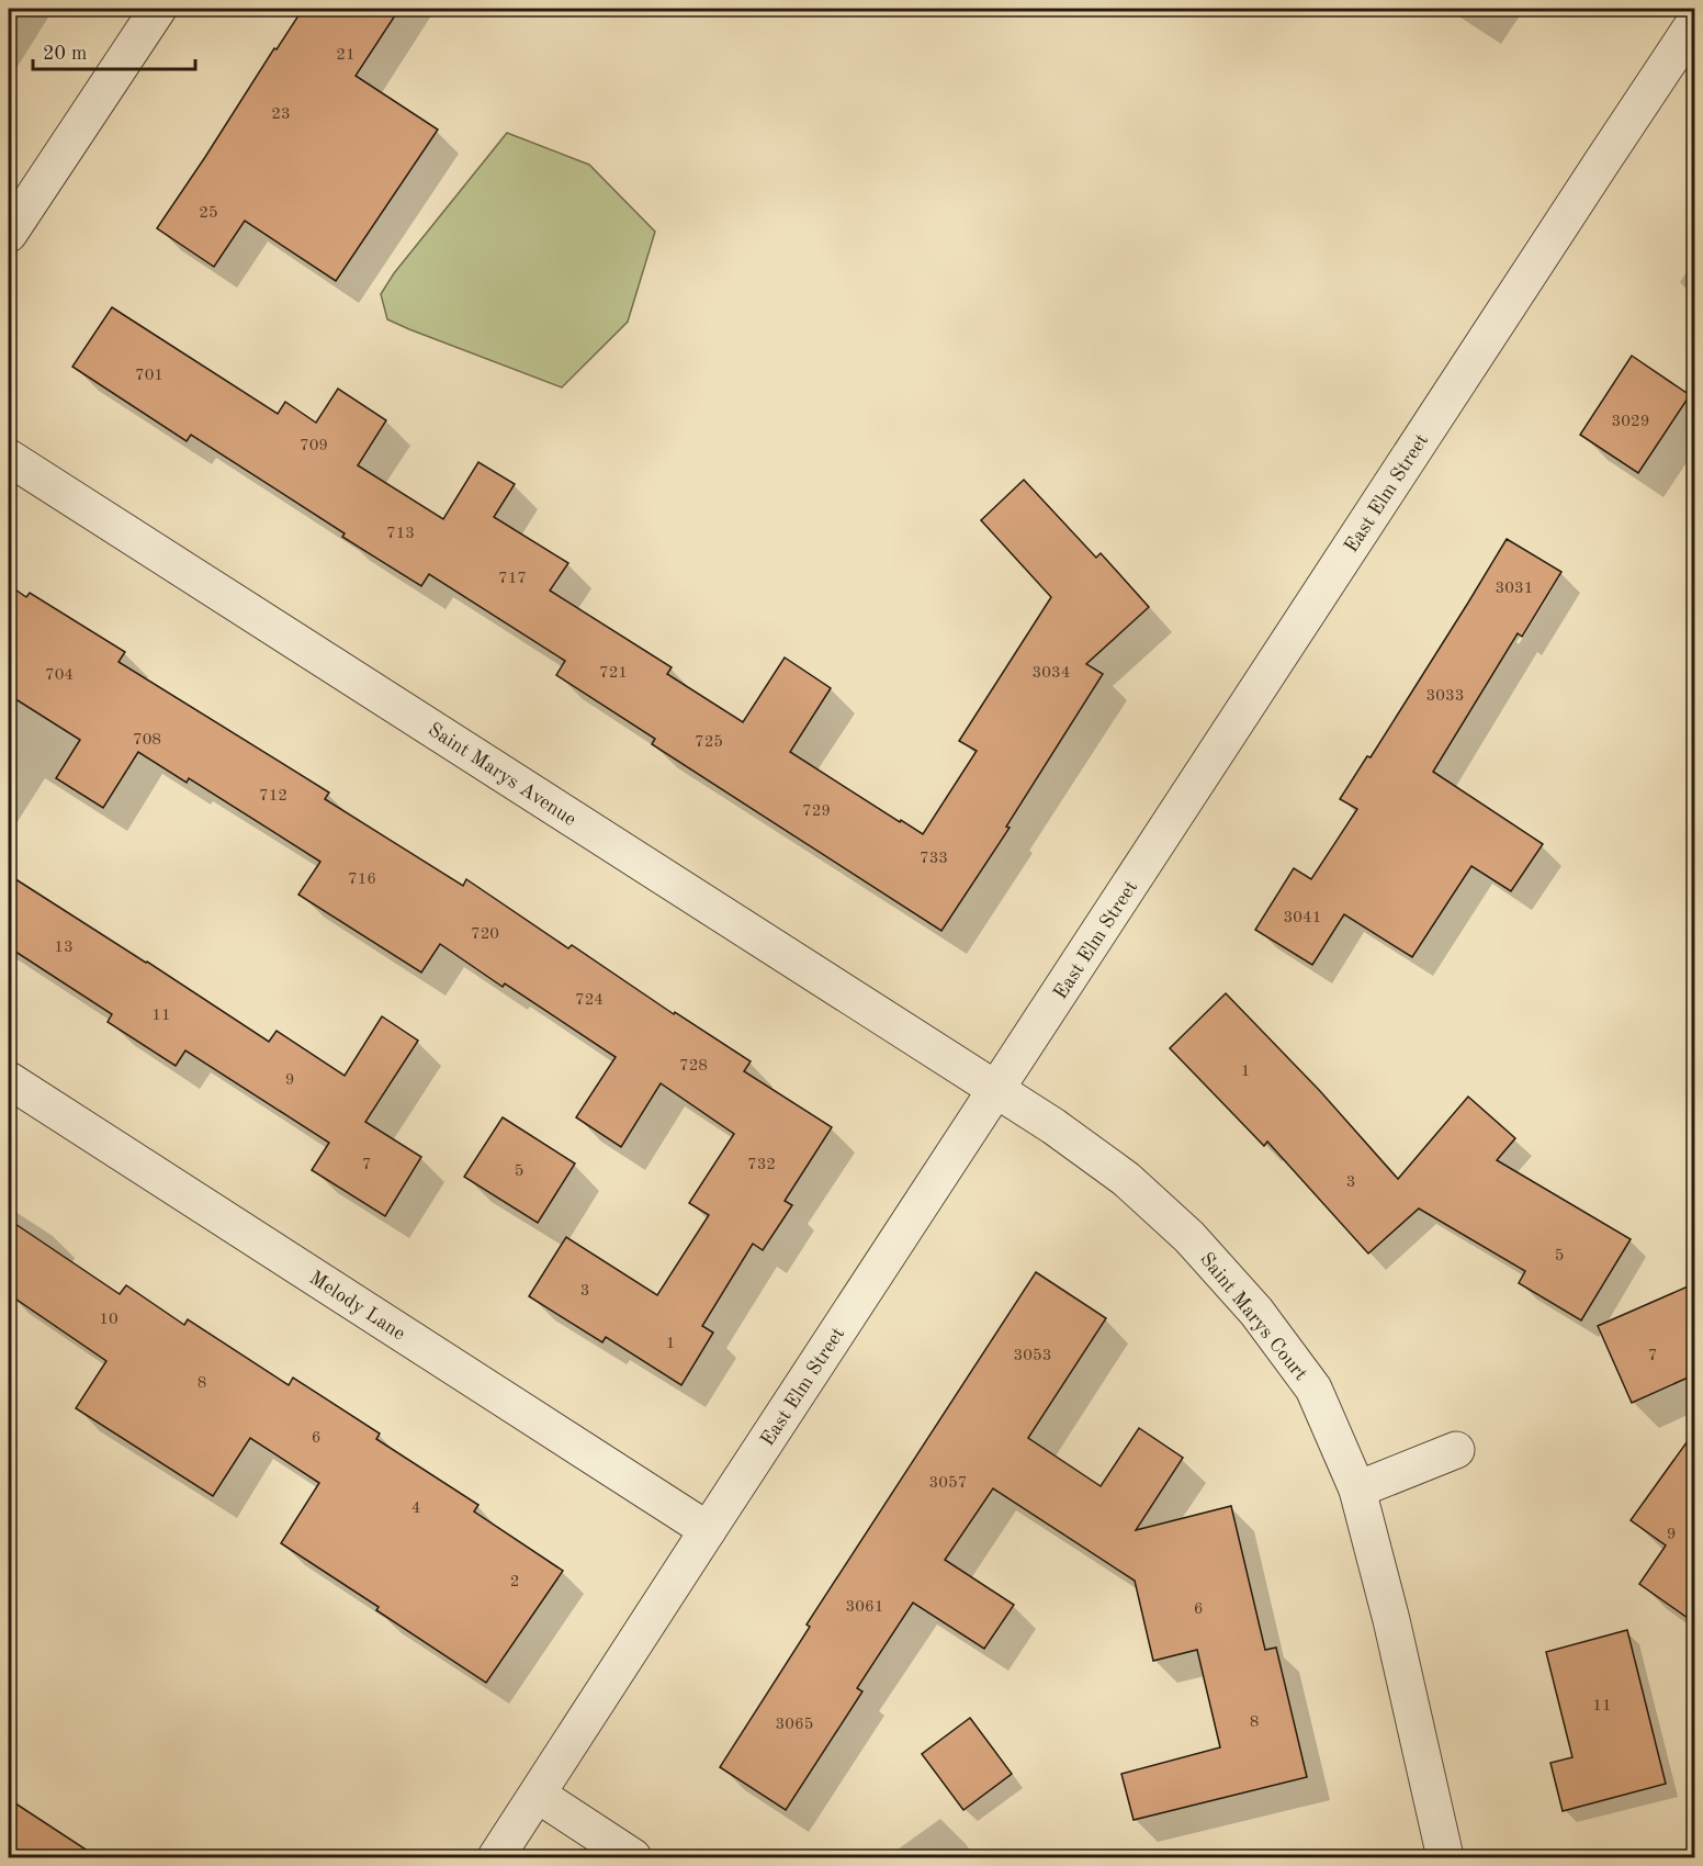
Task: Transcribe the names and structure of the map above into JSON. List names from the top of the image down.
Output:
{
  "streets": {
    "street": [
      "East Elm Street",
      "Saint Marys Avenue",
      "Melody Lane",
      "Saint Marys Court"
    ]
  },
  "crossings": [
    ["East Elm Street", "Saint Marys Avenue"],
    ["East Elm Street", "Melody Lane"],
    ["East Elm Street", "Saint Marys Court"],
    ["Saint Marys Avenue", "Saint Marys Court"]
  ],
  "house_numbers": [
    "21",
    "23",
    "25",
    "701",
    "3029",
    "709",
    "713",
    "717",
    "3031",
    "721",
    "3034",
    "704",
    "3033",
    "708",
    "725",
    "712",
    "729",
    "733",
    "716",
    "3041",
    "720",
    "13",
    "724",
    "11",
    "728",
    "1",
    "9",
    "7",
    "732",
    "5",
    "3",
    "5",
    "3",
    "10",
    "1",
    "3053",
    "7",
    "8",
    "6",
    "3057",
    "4",
    "9",
    "2",
    "3061",
    "6",
    "11",
    "8",
    "3065"
  ],
  "scale_bar": "20 m"
}
